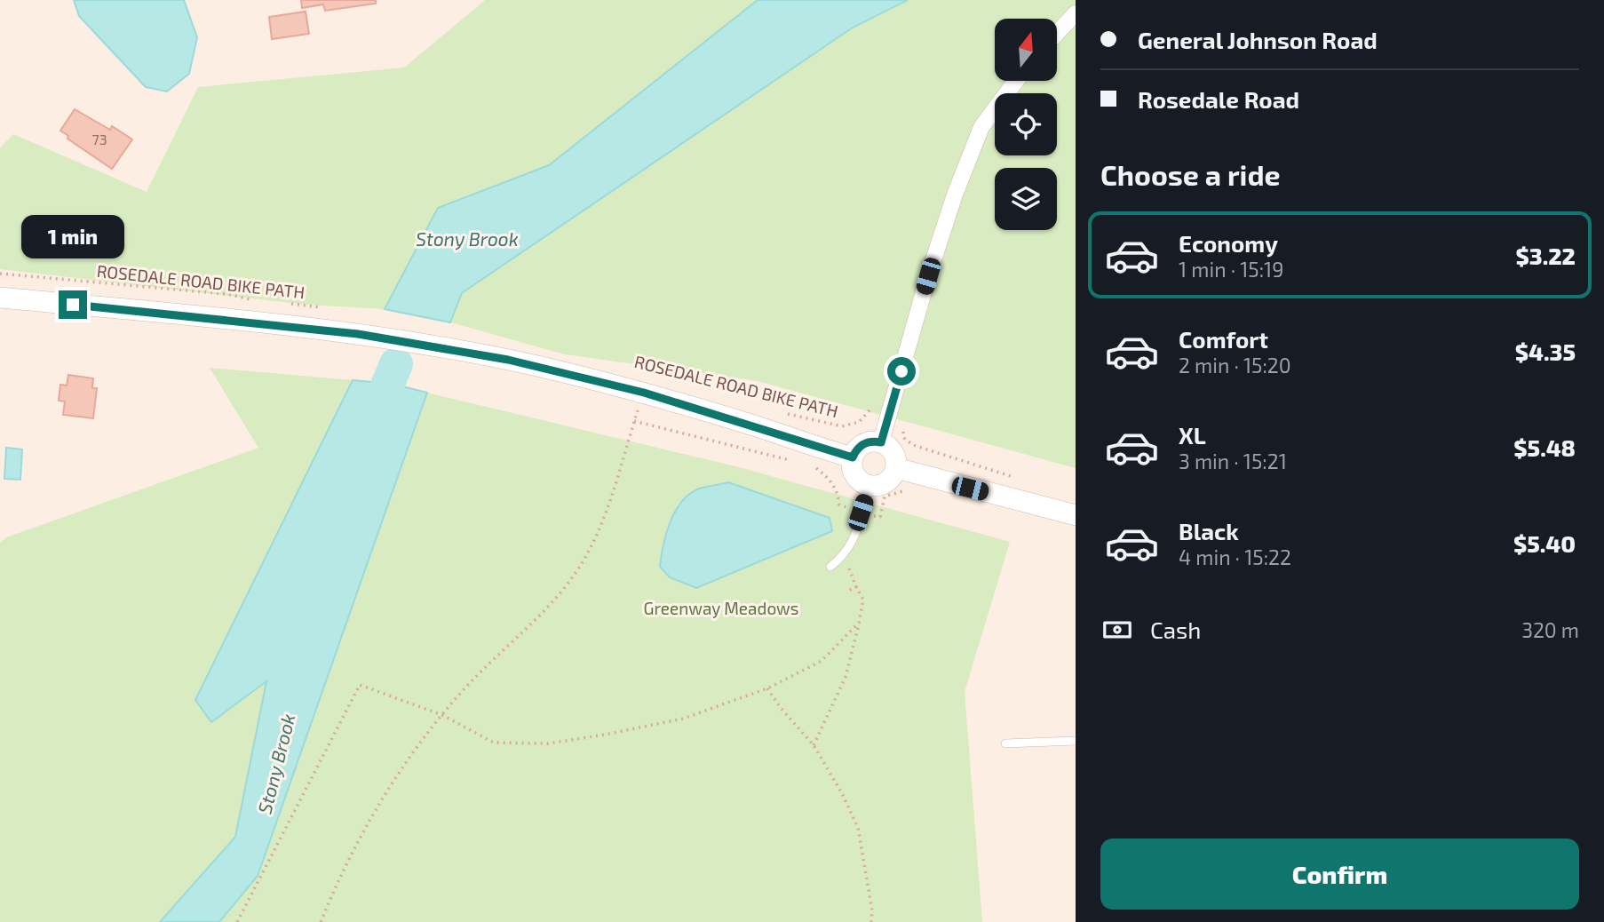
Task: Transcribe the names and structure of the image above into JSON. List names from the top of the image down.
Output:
{
  "streets": {
    "path": ["ROSEDALE ROAD BIKE PATH"]
  },
  "water": ["Stony Brook"],
  "parks": ["Greenway Meadows"],
  "house_numbers": ["73"],
  "north": "top",
  "page": {
    "banner": ["General Johnson Road", "Rosedale Road"],
    "heading": "Choose a ride",
    "list": [
      {
        "name": "Economy",
        "note": "1 min · 15:19",
        "value": "$3.22"
      },
      {
        "name": "Comfort",
        "note": "2 min · 15:20",
        "value": "$4.35"
      },
      {
        "name": "XL",
        "note": "3 min · 15:21",
        "value": "$5.48"
      },
      {
        "name": "Black",
        "note": "4 min · 15:22",
        "value": "$5.40"
      }
    ],
    "bubble": "1 min",
    "pay": ["Cash", "320 m"],
    "buttons": "Confirm"
  }
}
